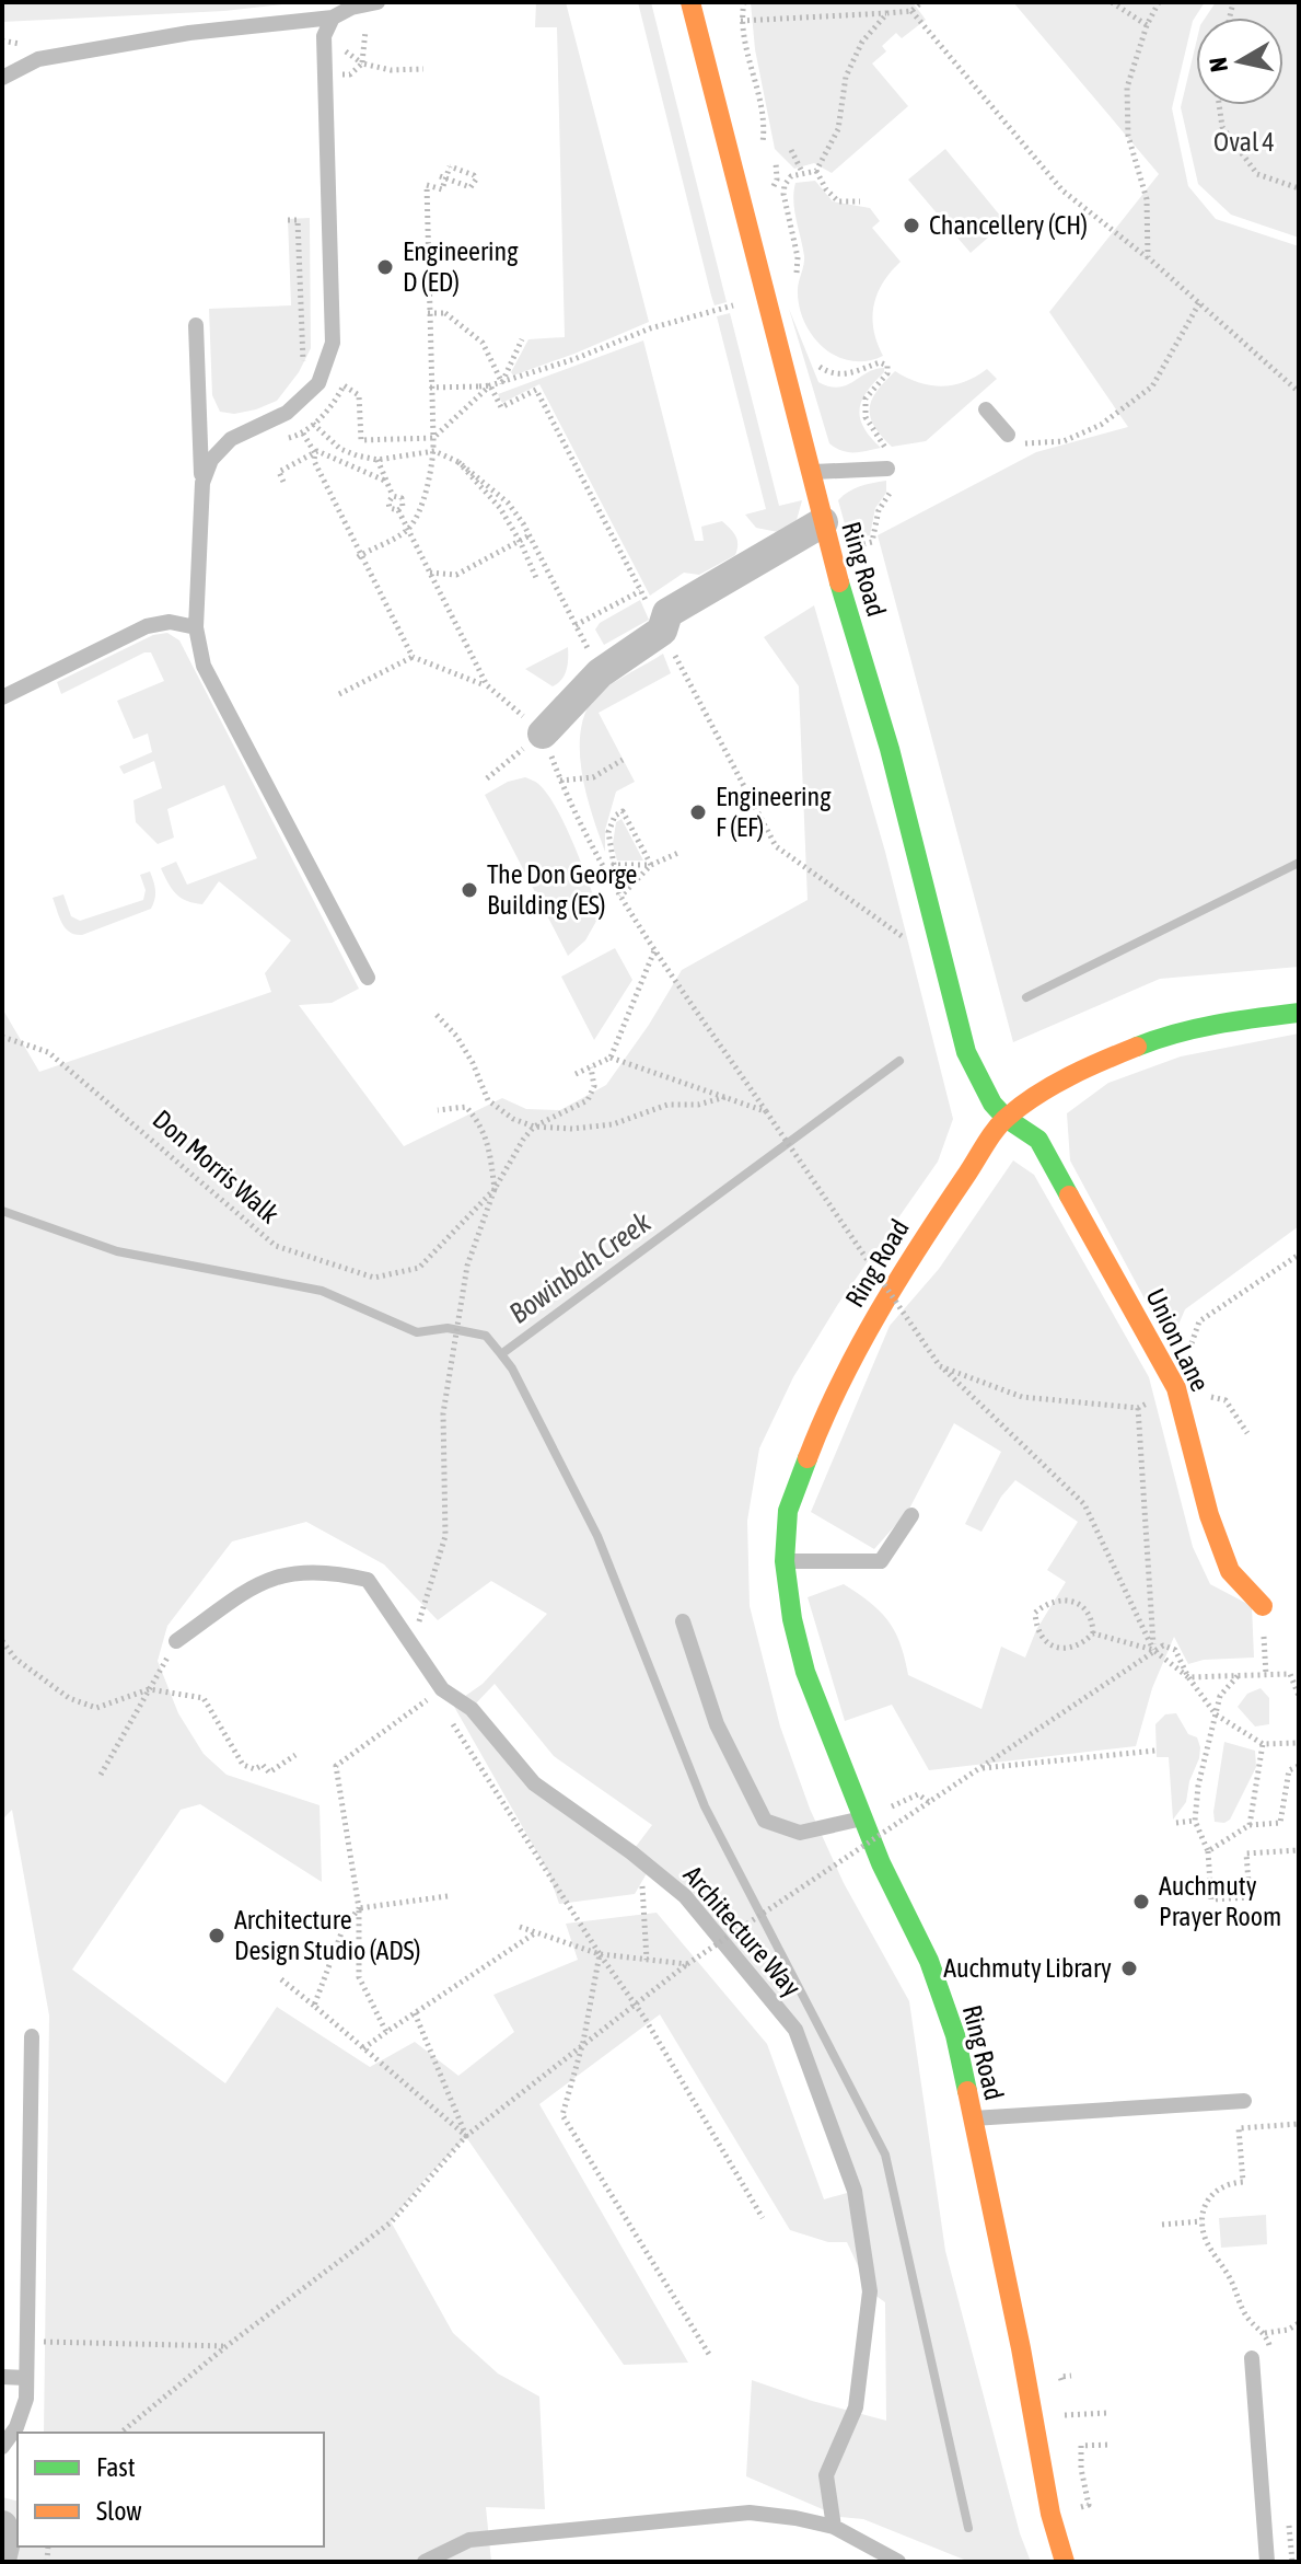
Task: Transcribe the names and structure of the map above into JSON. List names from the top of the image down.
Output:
{
  "streets": {
    "street": ["Ring Road", "Union Lane"],
    "lane": ["Architecture Way"],
    "path": ["Don Morris Walk"]
  },
  "crossings": [
    ["Ring Road", "Union Lane"]
  ],
  "water": ["Bowinbah Creek"],
  "parks": ["Oval 4"],
  "places": [
    "Chancellery (CH)",
    "Engineering D (ED)",
    "Engineering F (EF)",
    "The Don George Building (ES)",
    "Auchmuty Prayer Room",
    "Architecture Design Studio (ADS)",
    "Auchmuty Library"
  ],
  "legend": ["Fast", "Slow"],
  "north": "left"
}
